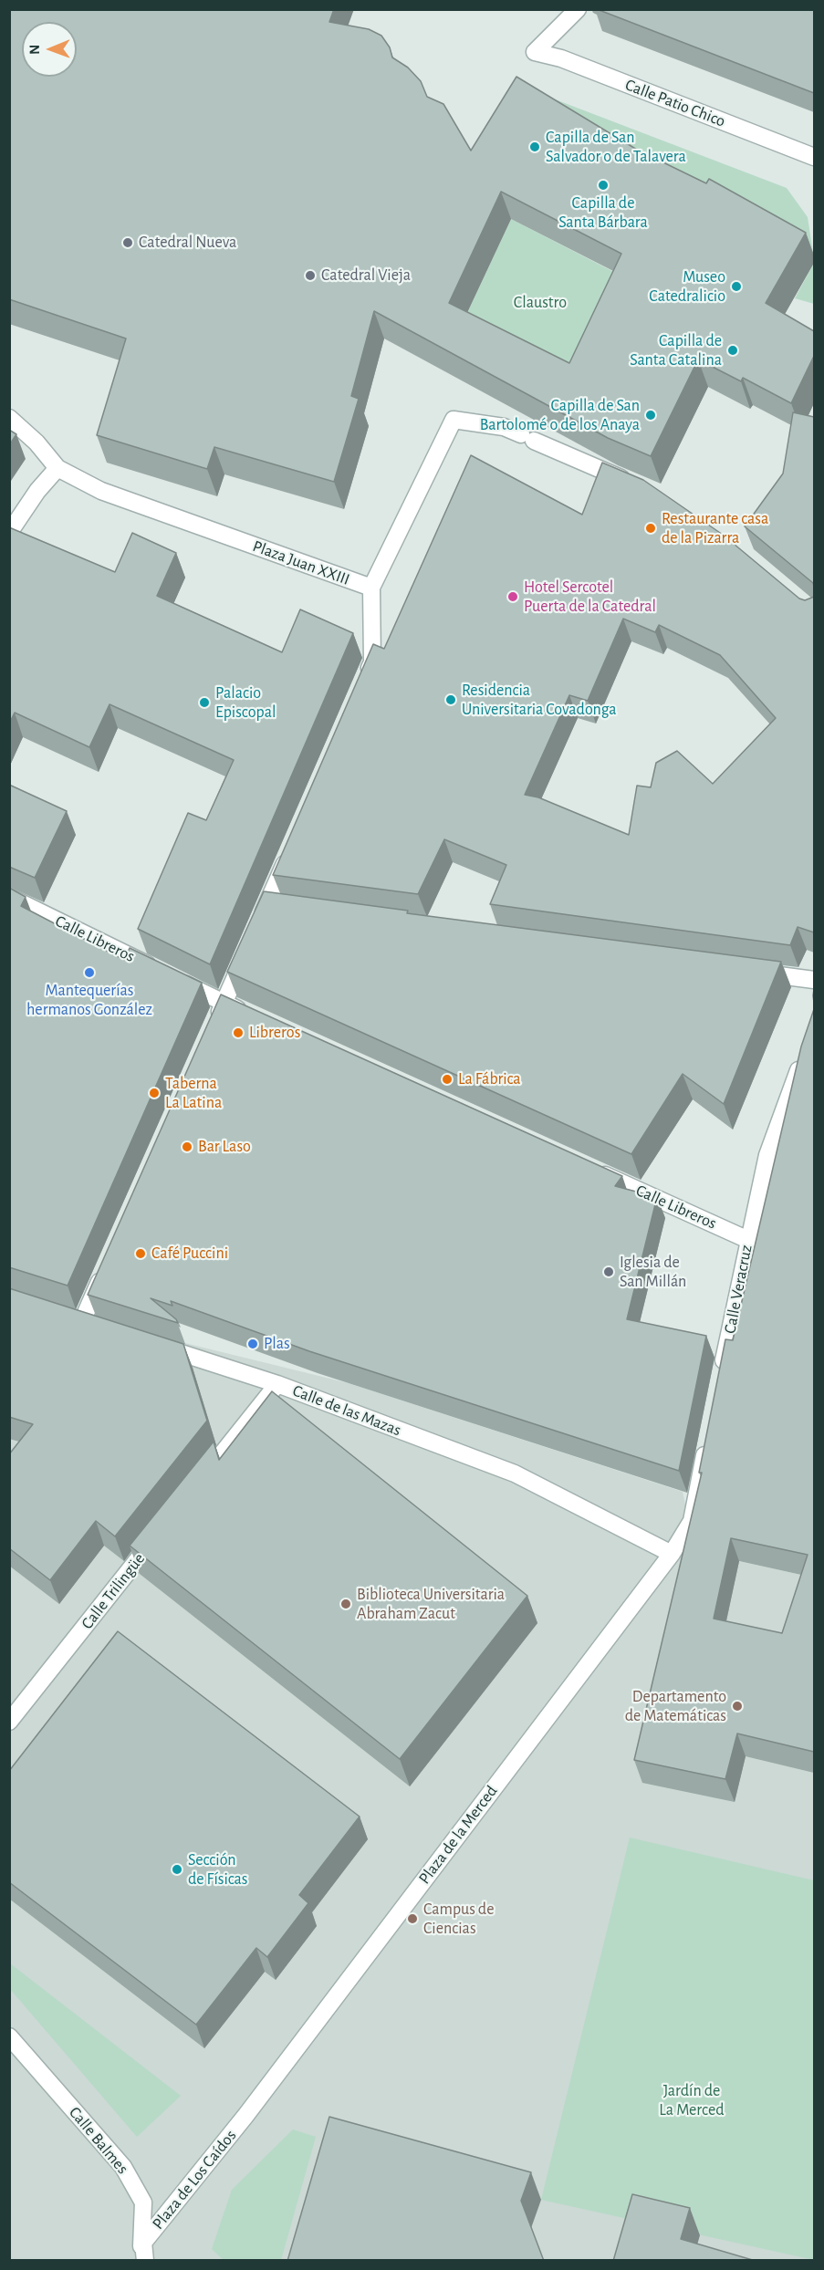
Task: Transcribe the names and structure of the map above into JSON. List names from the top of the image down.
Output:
{
  "streets": {
    "street": [
      "Calle Patio Chico",
      "Plaza Juan XXIII",
      "Calle Libreros",
      "Calle Veracruz",
      "Calle de las Mazas",
      "Calle Trilingüe",
      "Plaza de la Merced",
      "Calle Balmes",
      "Plaza de Los Caídos"
    ]
  },
  "crossings": [
    ["Calle Libreros", "Calle Veracruz"],
    ["Calle de las Mazas", "Plaza de la Merced"],
    ["Plaza de la Merced", "Plaza de Los Caídos"],
    ["Calle Balmes", "Plaza de Los Caídos"]
  ],
  "parks": ["Claustro", "Jardín de La Merced"],
  "places": [
    "Capilla de San Salvador o de Talavera",
    "Capilla de Santa Bárbara",
    "Catedral Nueva",
    "Catedral Vieja",
    "Museo Catedralicio",
    "Capilla de Santa Catalina",
    "Capilla de San Bartolomé o de los Anaya",
    "Restaurante casa de la Pizarra",
    "Hotel Sercotel Puerta de la Catedral",
    "Residencia Universitaria Covadonga",
    "Palacio Episcopal",
    "Mantequerías hermanos González",
    "Libreros",
    "La Fábrica",
    "Taberna La Latina",
    "Bar Laso",
    "Café Puccini",
    "Iglesia de San Millán",
    "Plas",
    "Biblioteca Universitaria Abraham Zacut",
    "Departamento de Matemáticas",
    "Sección de Físicas",
    "Campus de Ciencias"
  ],
  "north": "left"
}
